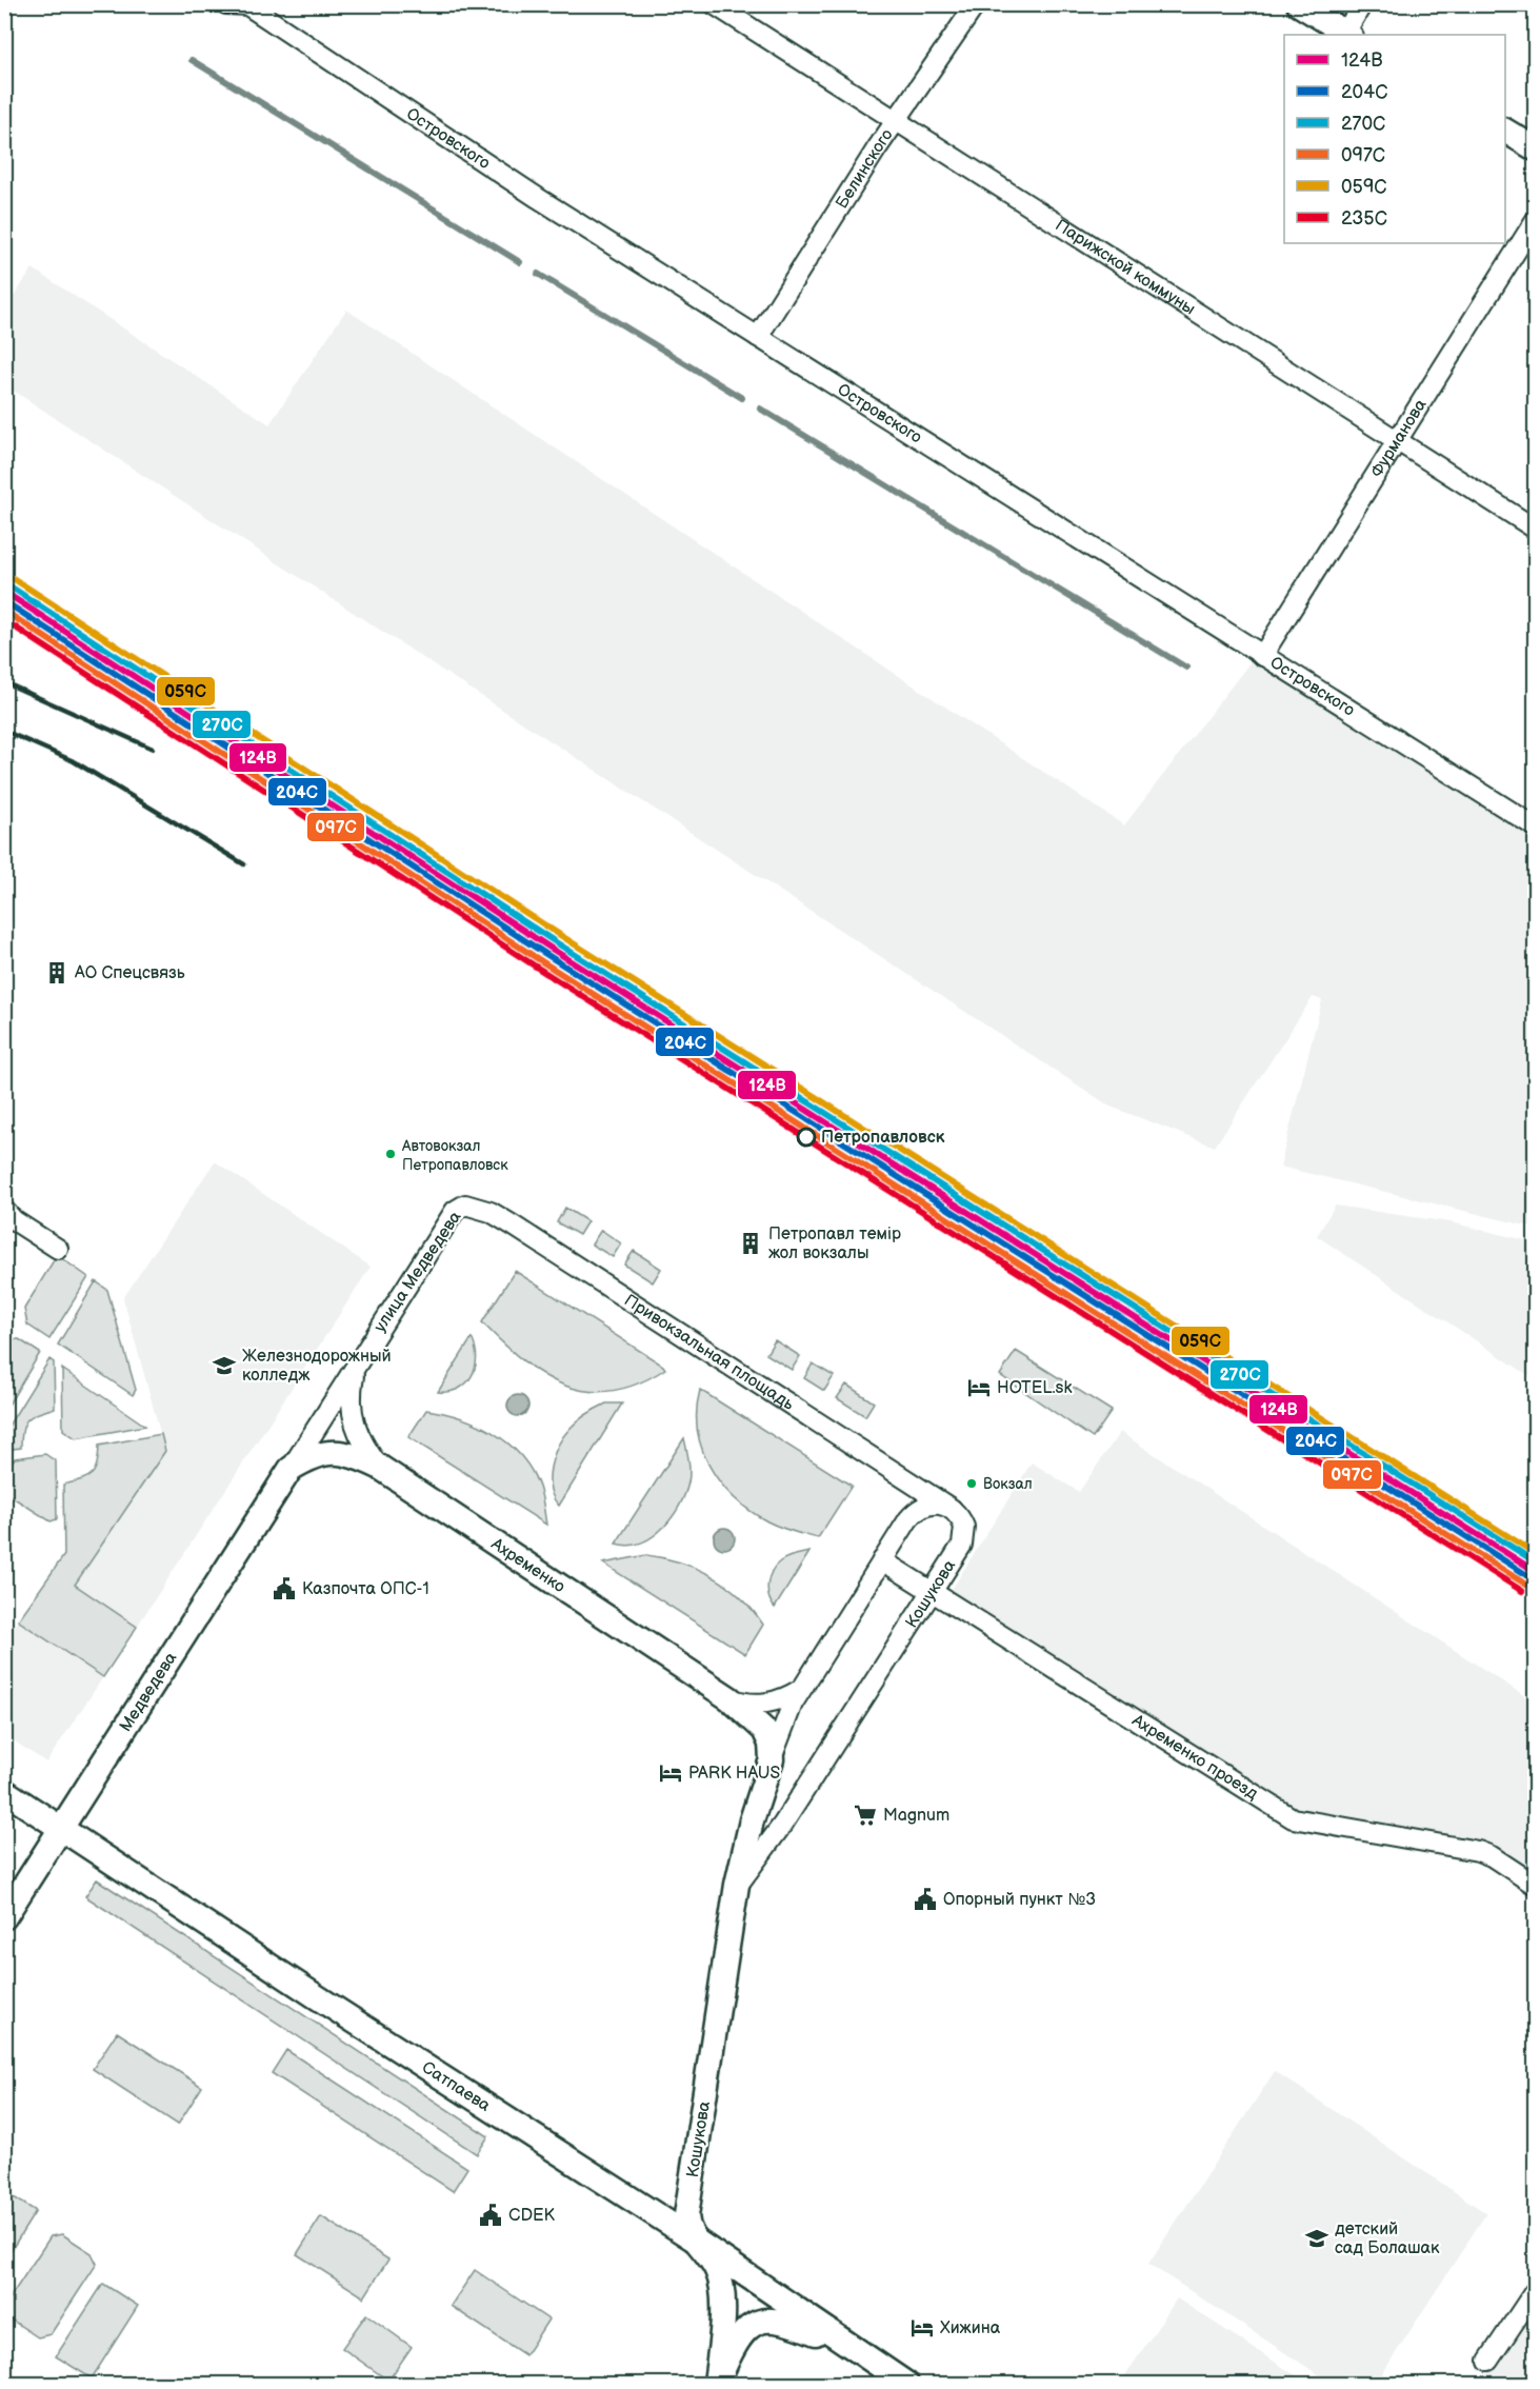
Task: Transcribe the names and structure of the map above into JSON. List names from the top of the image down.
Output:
{
  "streets": {
    "street": [
      "Островского",
      "Белинского",
      "Парижской коммуны",
      "Фурманова",
      "улица Медведева",
      "Привокзальная площадь",
      "Ахременко",
      "Кошукова",
      "Медведева",
      "Ахременко проезд",
      "Сатпаева"
    ]
  },
  "crossings": [
    ["Островского", "Белинского"],
    ["Островского", "Фурманова"],
    ["Белинского", "Парижской коммуны"],
    ["Парижской коммуны", "Фурманова"],
    ["улица Медведева", "Привокзальная площадь"],
    ["улица Медведева", "Ахременко"],
    ["улица Медведева", "Медведева"],
    ["Привокзальная площадь", "Кошукова"],
    ["Ахременко", "Кошукова"],
    ["Ахременко", "Медведева"],
    ["Кошукова", "Ахременко проезд"],
    ["Кошукова", "Сатпаева"],
    ["Медведева", "Сатпаева"]
  ],
  "places": {
    "building": ["АО Спецсвязь", "Петропавл темір жол вокзалы"],
    "other": ["Петропавловск", "Автовокзал Петропавловск", "Вокзал"],
    "school or university": ["Железнодорожный колледж", "детский сад Болашак"],
    "hotel": ["HOTEL.sk", "PARK HAUS", "Хижина"],
    "public building": ["Казпочта ОПС-1", "Опорный пункт №3", "CDEK"],
    "supermarket": ["Magnum"]
  },
  "lines": [
    "transit line 059С",
    "transit line 270С",
    "transit line 124В",
    "transit line 204С",
    "transit line 097С",
    "transit line 235С"
  ],
  "legend": [
    "124В",
    "204С",
    "270С",
    "097С",
    "059С",
    "235С"
  ]
}
